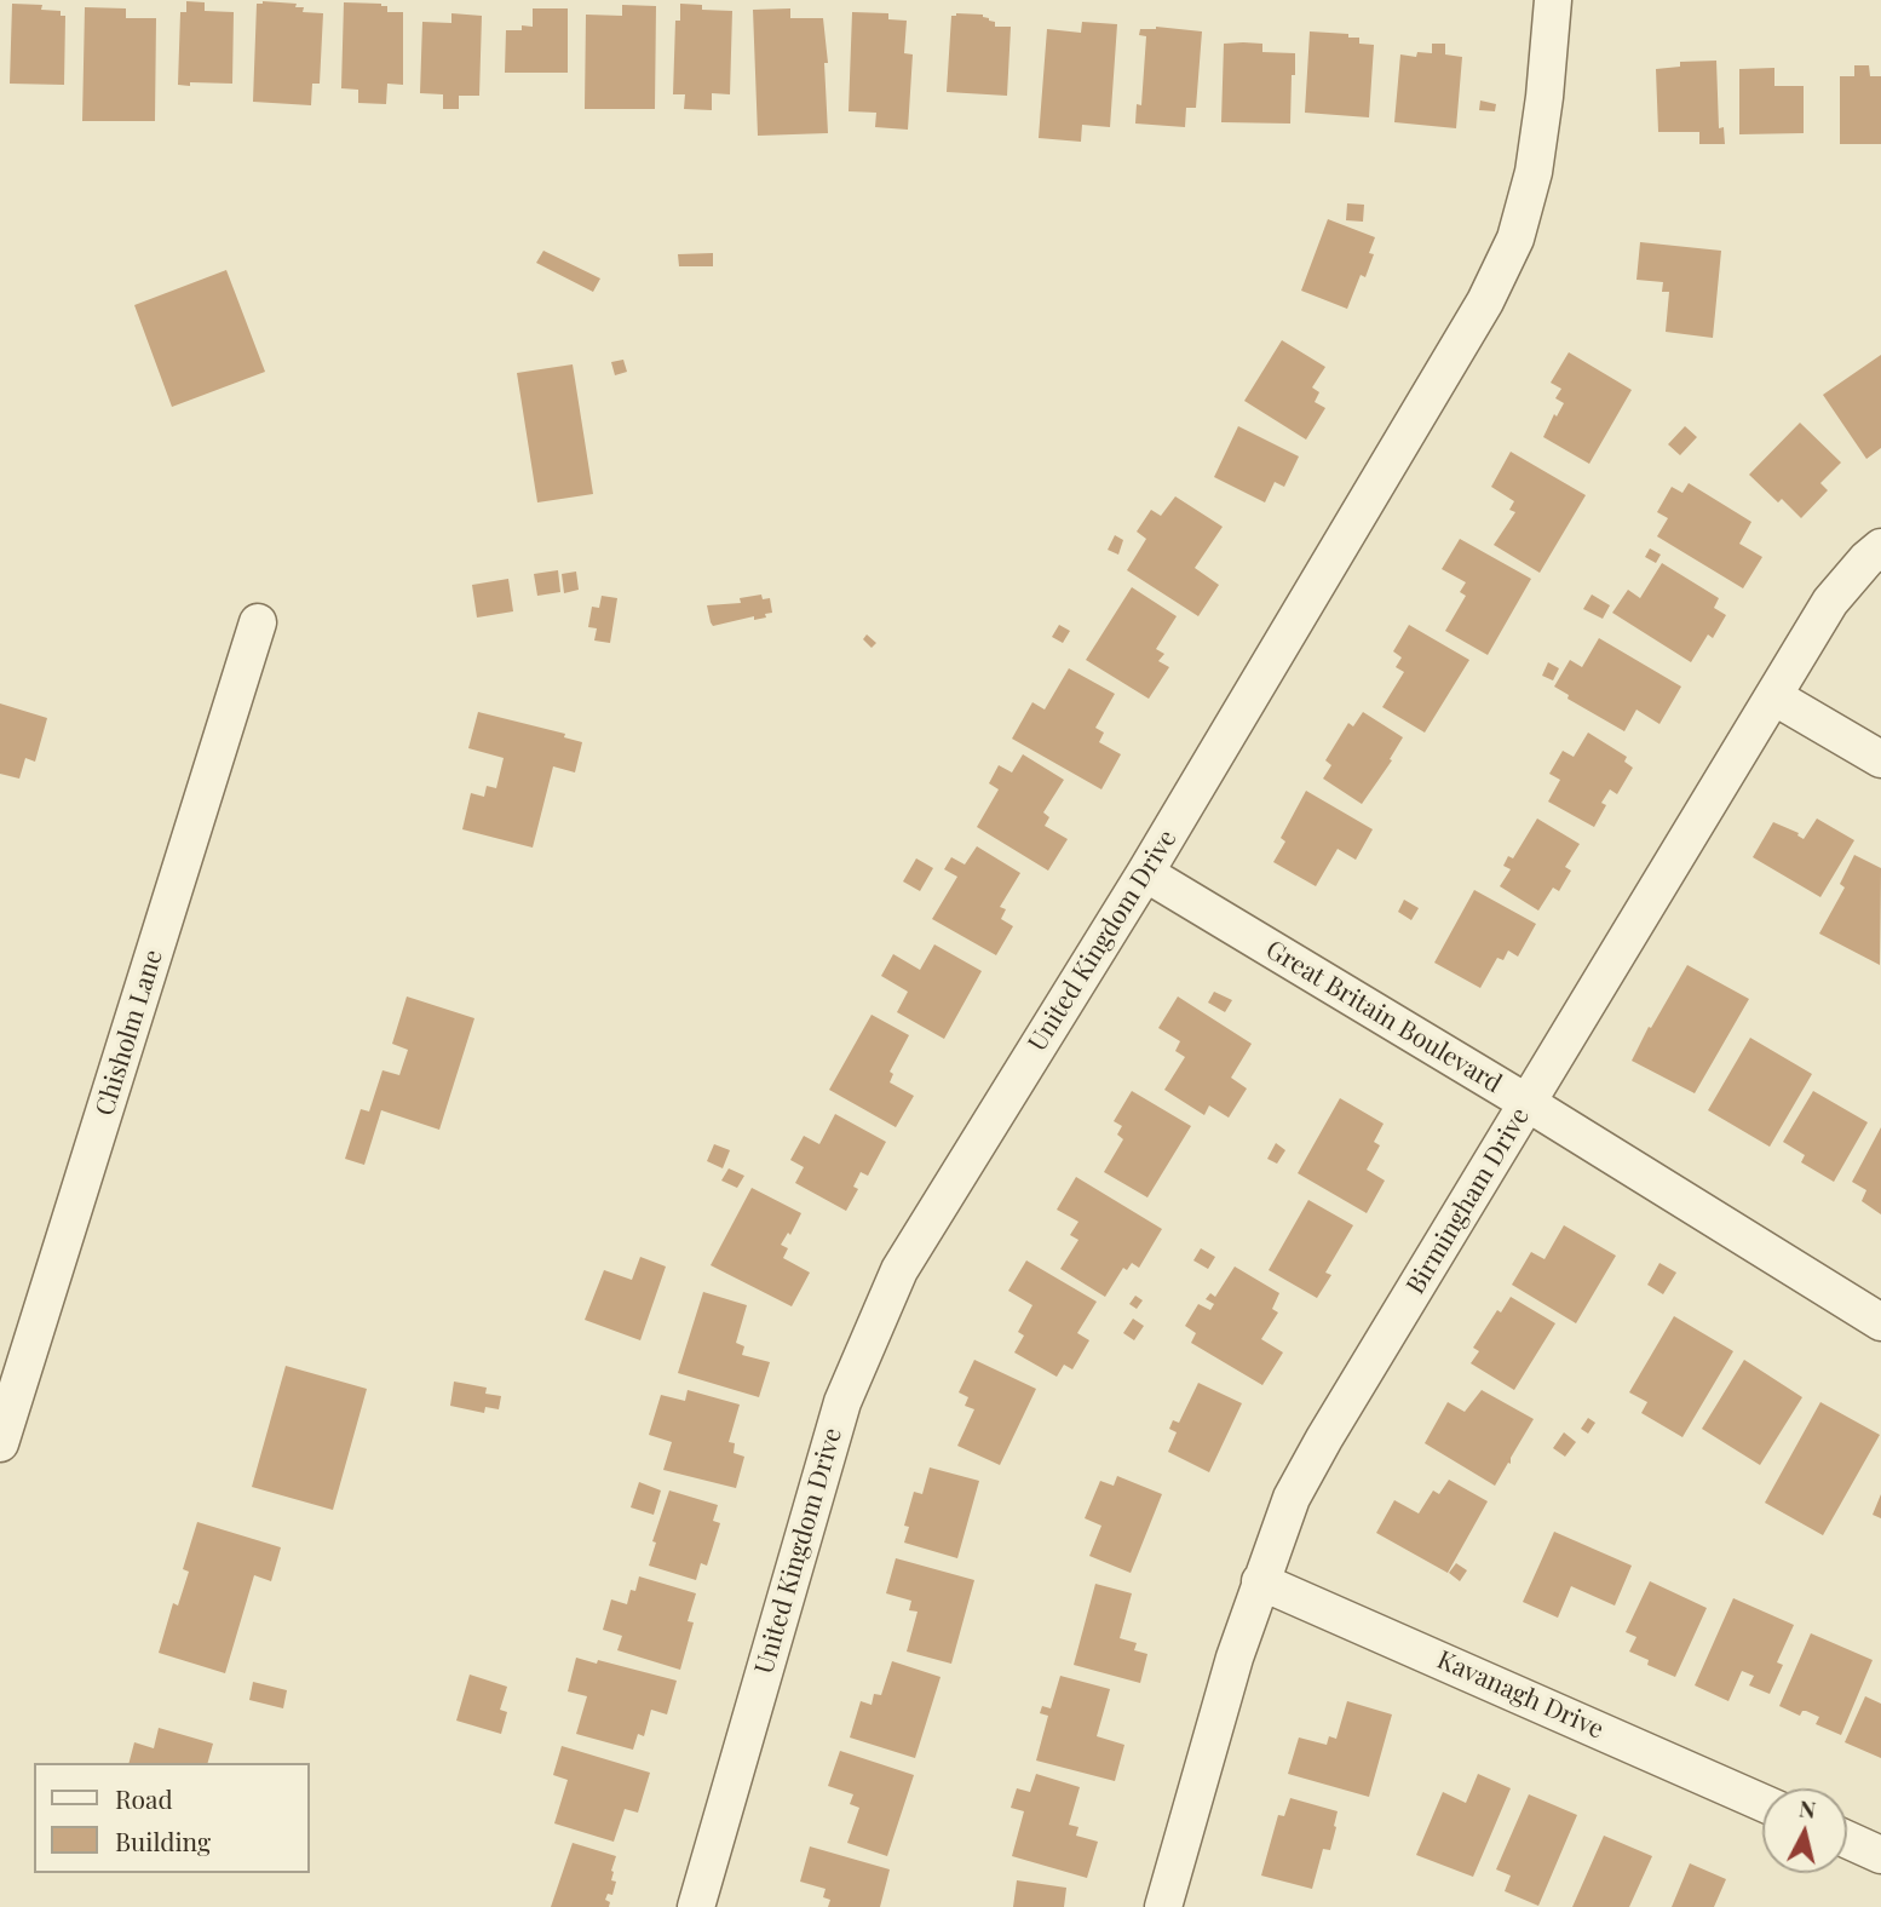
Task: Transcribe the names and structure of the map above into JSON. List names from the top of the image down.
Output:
{
  "streets": {
    "street": [
      "United Kingdom Drive",
      "Great Britain Boulevard",
      "Chisholm Lane",
      "Birmingham Drive",
      "Kavanagh Drive"
    ]
  },
  "crossings": [
    ["United Kingdom Drive", "Great Britain Boulevard"],
    ["Great Britain Boulevard", "Birmingham Drive"],
    ["Birmingham Drive", "Kavanagh Drive"]
  ],
  "legend": ["Road", "Building"],
  "north": "top"
}
